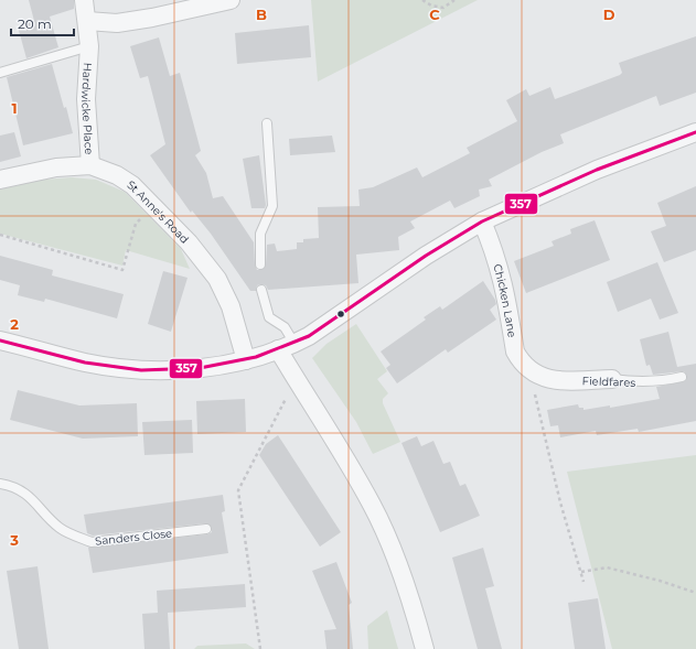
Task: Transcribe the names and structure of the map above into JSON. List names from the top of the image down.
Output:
{
  "streets": {
    "street": [
      "Hardwicke Place",
      "St Anne's Road",
      "Chicken Lane",
      "Fieldfares"
    ],
    "lane": ["Sanders Close"]
  },
  "crossings": [
    ["Hardwicke Place", "St Anne's Road"],
    ["Chicken Lane", "Fieldfares"]
  ],
  "lines": ["transit line 357"],
  "scale_bar": "20 m",
  "grid": {
    "columns": ["B", "C", "D"],
    "rows": ["1", "2", "3"]
  }
}
